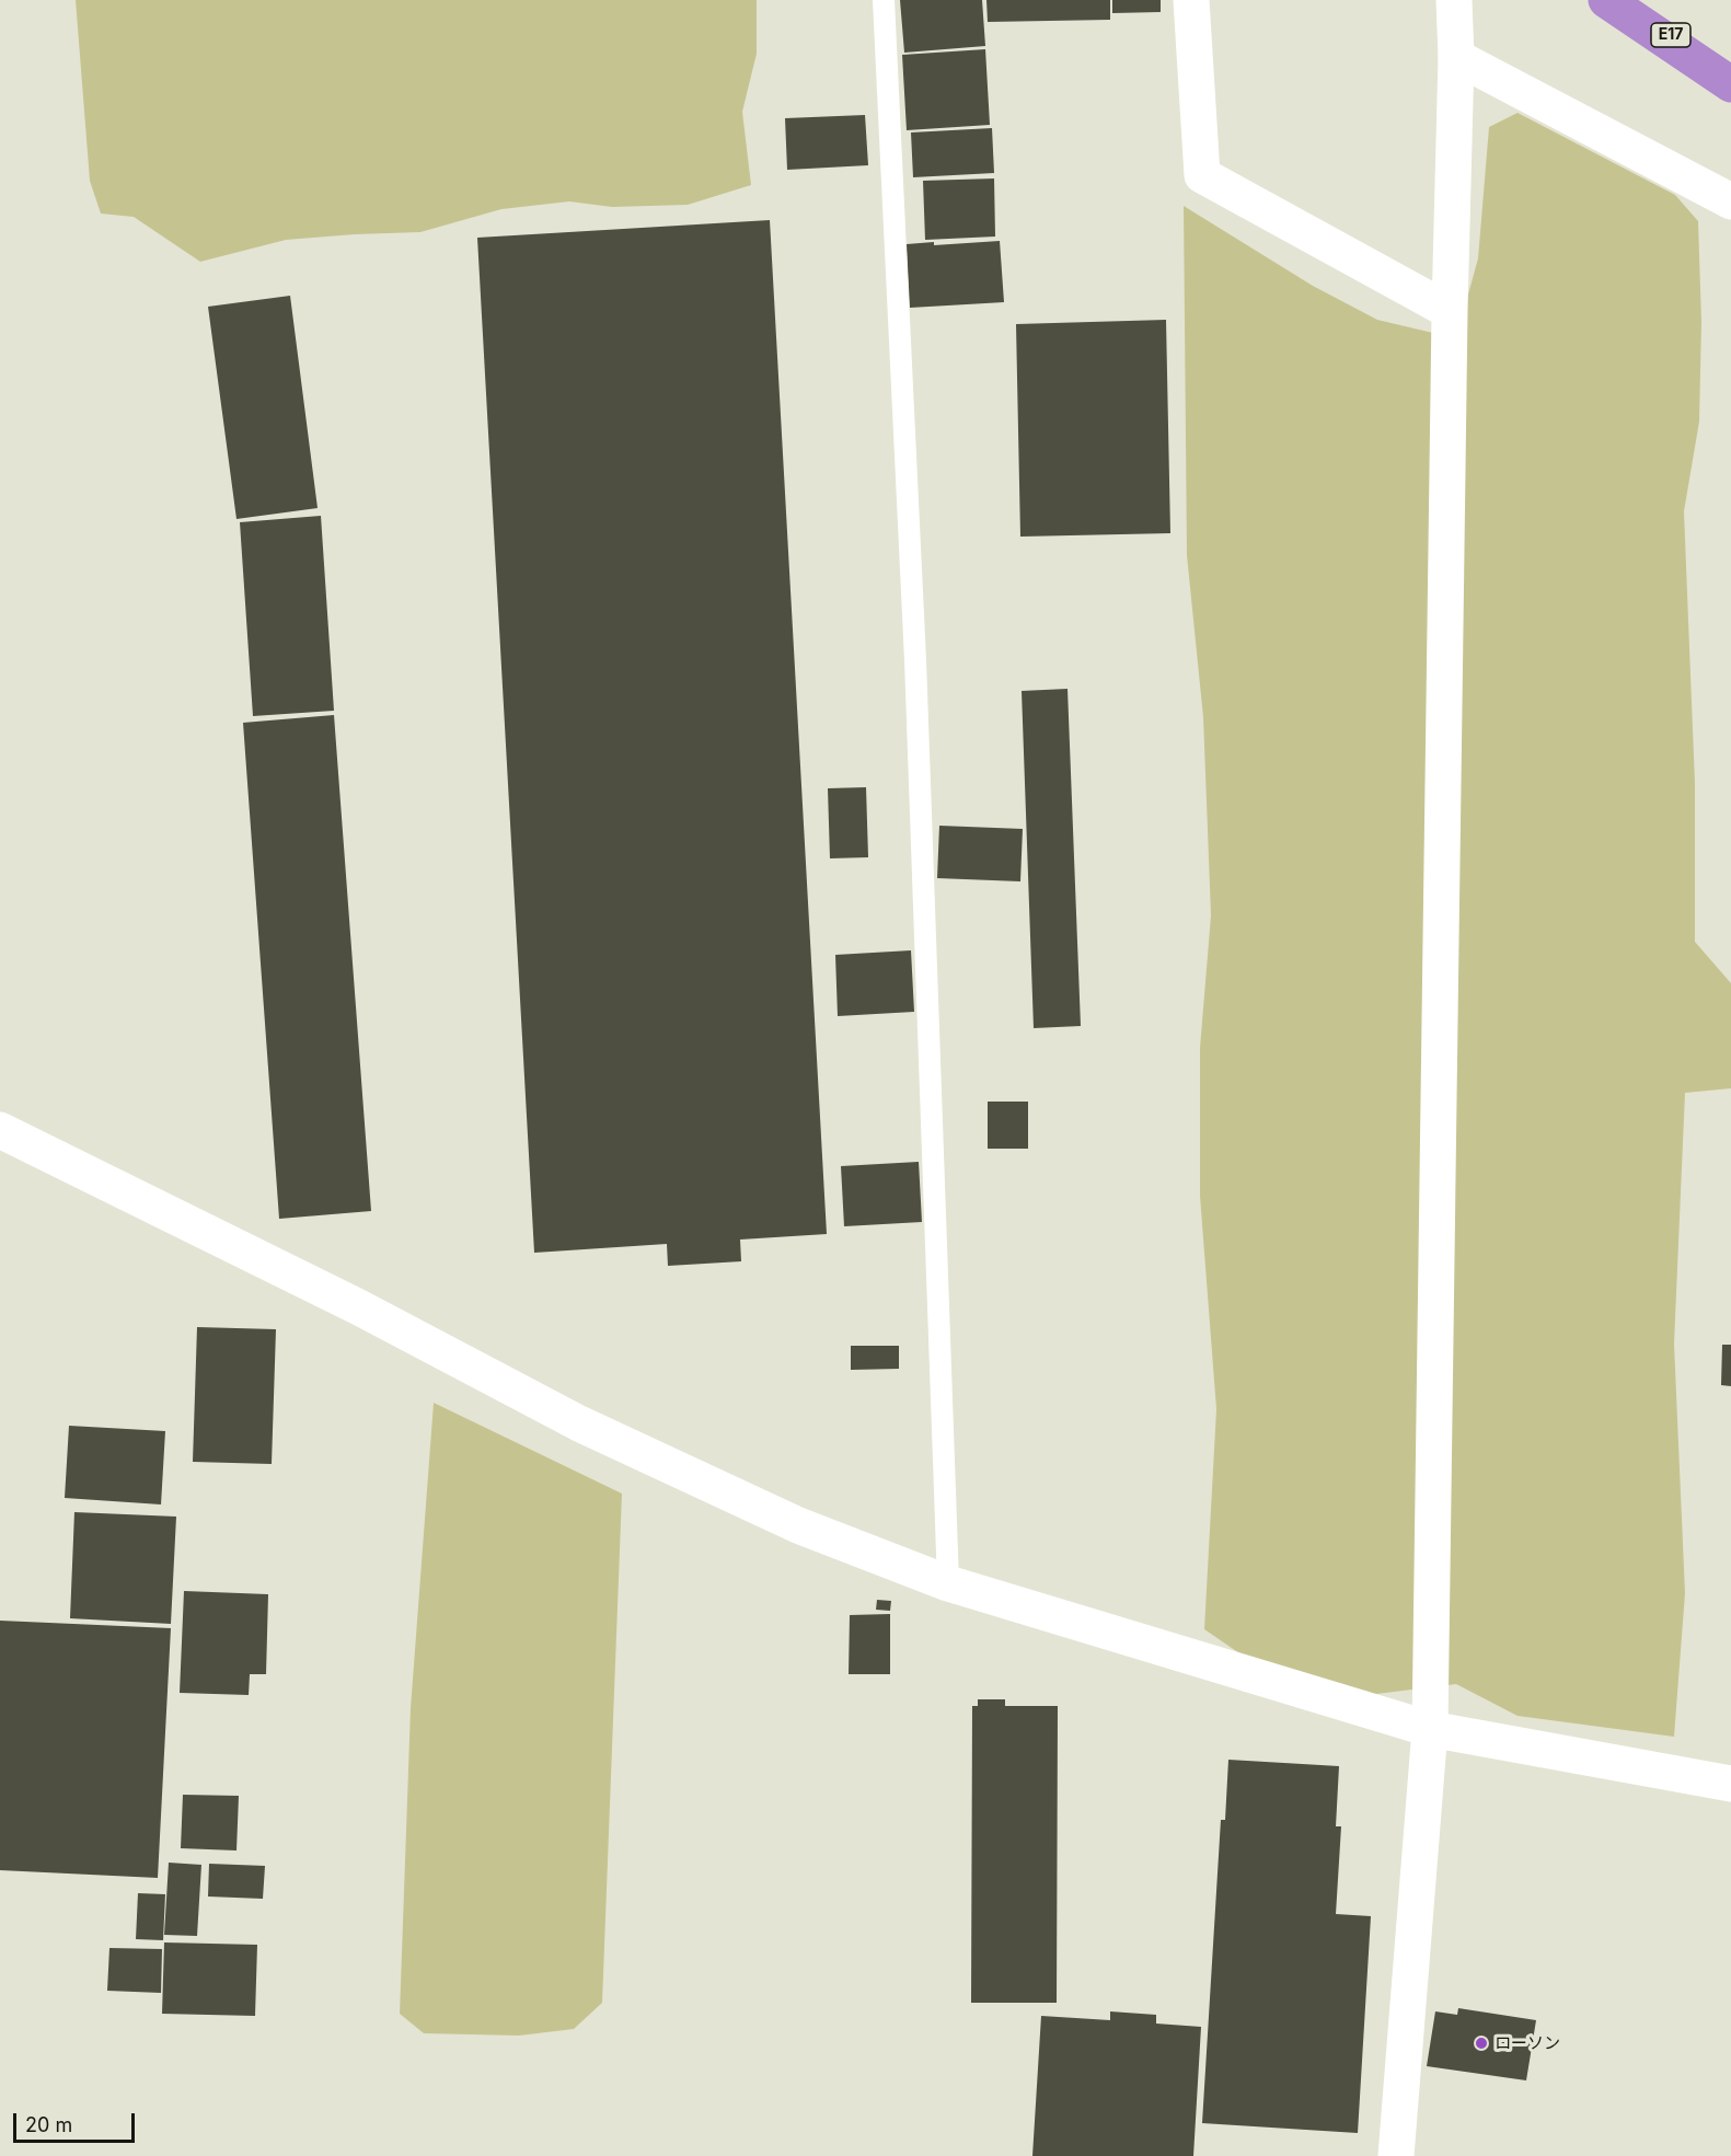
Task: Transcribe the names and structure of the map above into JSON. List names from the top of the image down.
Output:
{
  "streets": {
    "highway": ["E17"]
  },
  "places": ["ローソン"],
  "scale_bar": "20 m"
}
